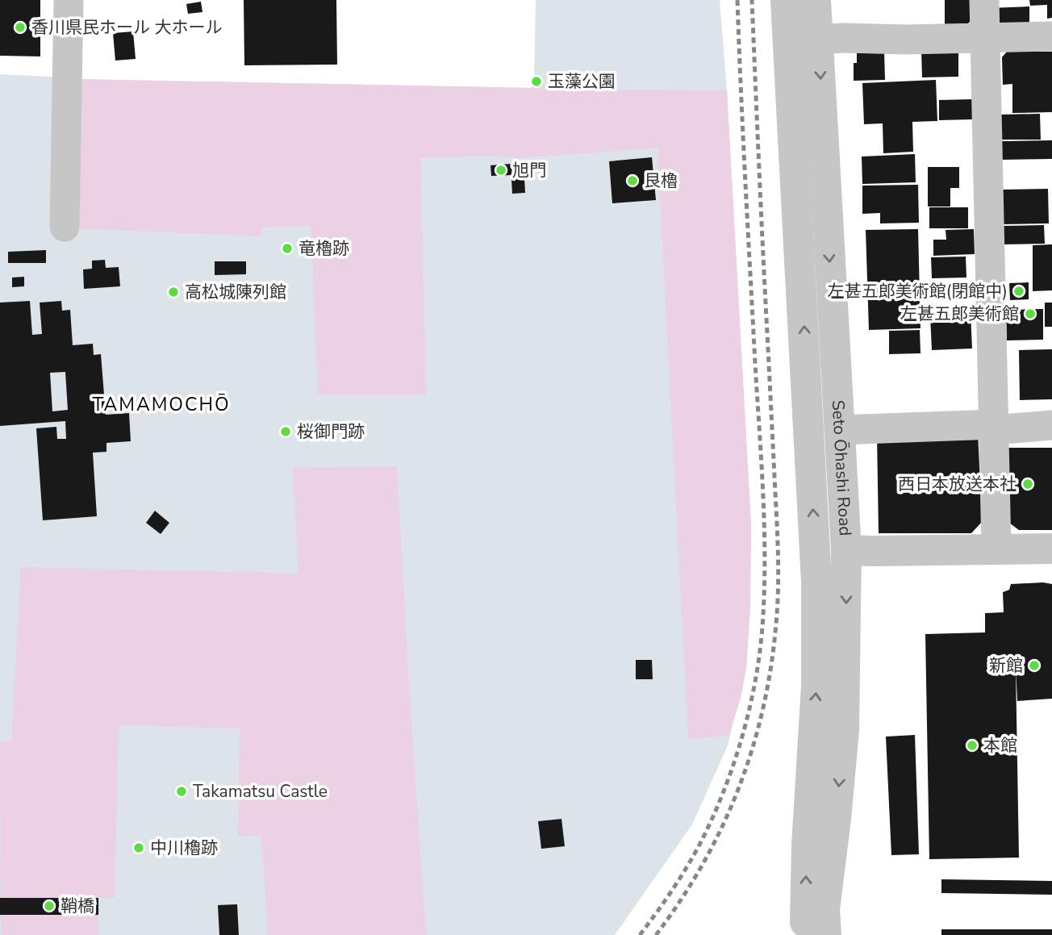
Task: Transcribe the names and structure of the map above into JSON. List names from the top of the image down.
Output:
{
  "streets": {
    "street": ["Seto Ōhashi Road"]
  },
  "districts": ["TAMAMOCHŌ"],
  "places": [
    "香川県民ホール 大ホール",
    "玉藻公園",
    "旭門",
    "艮櫓",
    "竜櫓跡",
    "左甚五郎美術館(閉館中)",
    "高松城陳列館",
    "左甚五郎美術館",
    "桜御門跡",
    "西日本放送本社",
    "新館",
    "本館",
    "Takamatsu Castle",
    "中川櫓跡",
    "鞘橋"
  ]
}
